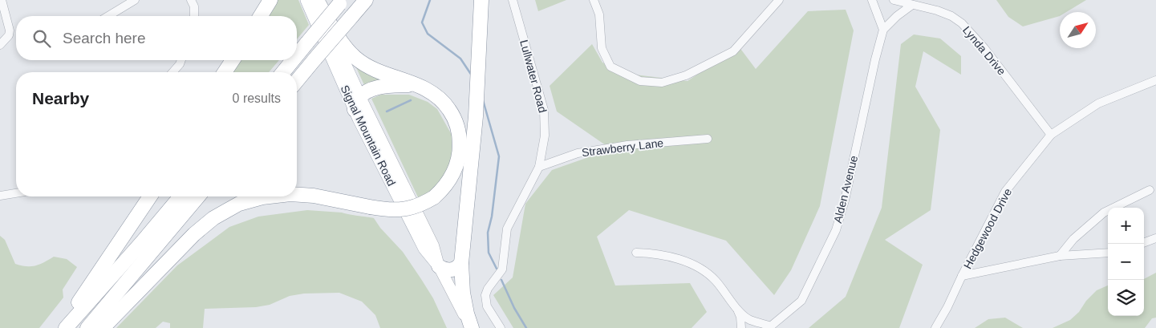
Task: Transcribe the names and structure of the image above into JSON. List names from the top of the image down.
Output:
{
  "streets": {
    "main road": ["Signal Mountain Road"],
    "street": [
      "Lynda Drive",
      "Lullwater Road",
      "Strawberry Lane",
      "Alden Avenue",
      "Hedgewood Drive"
    ]
  },
  "crossings": [
    ["Lynda Drive", "Hedgewood Drive"],
    ["Lullwater Road", "Strawberry Lane"]
  ],
  "north": "top right",
  "page": {
    "search": "Search here",
    "heading": ["Nearby", "0 results"],
    "map_buttons": ["+", "−"]
  }
}
